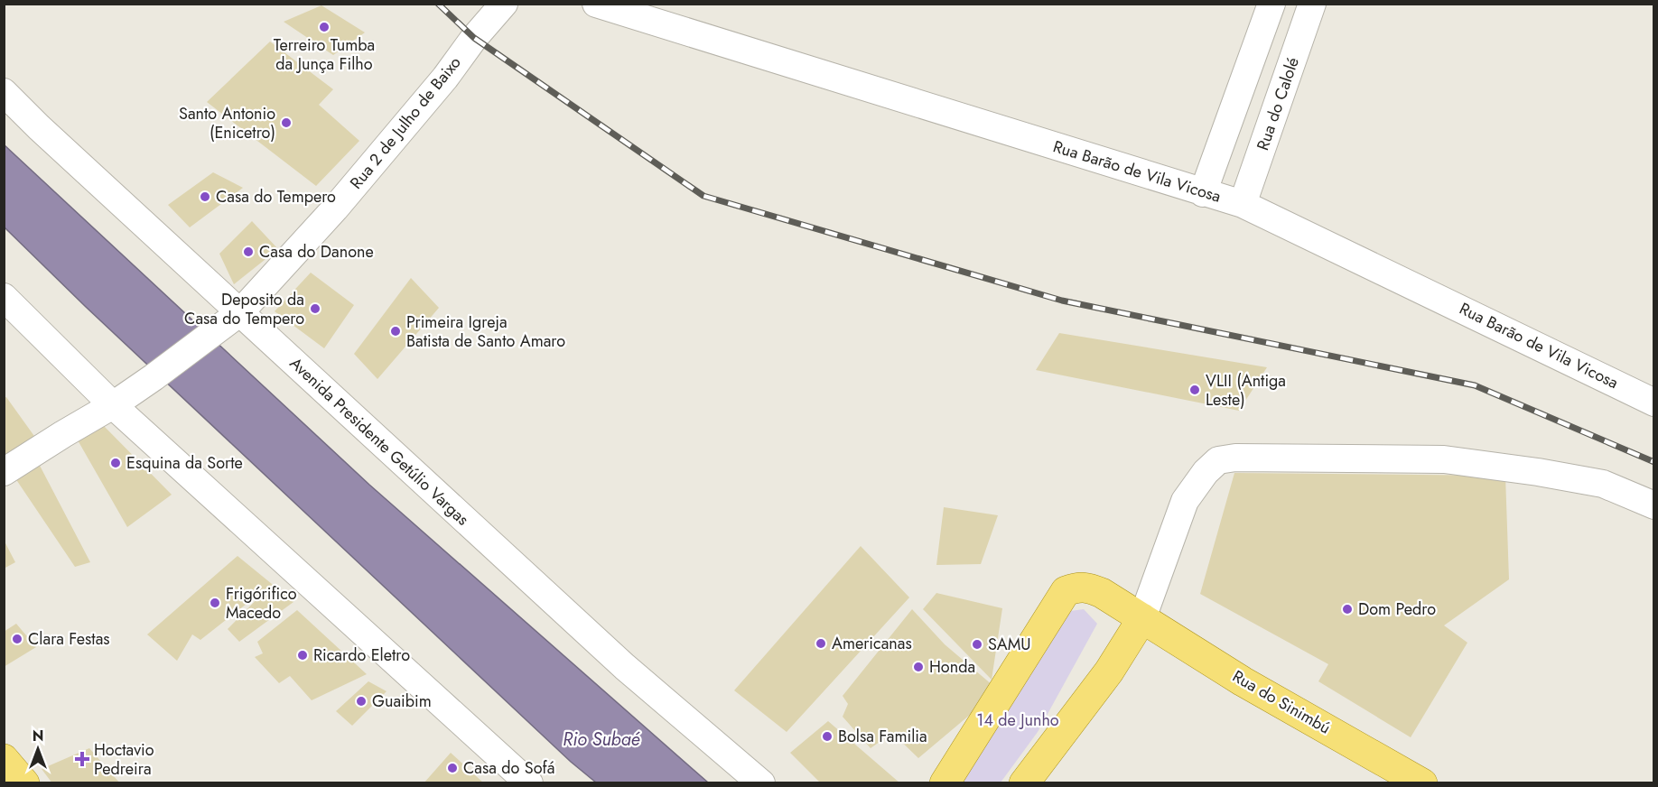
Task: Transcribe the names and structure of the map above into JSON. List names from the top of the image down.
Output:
{
  "streets": {
    "main road": ["Rua do Sinimbú"],
    "street": [
      "Rua do Calolé",
      "Rua 2 de Julho de Baixo",
      "Rua Barão de Vila Vicosa",
      "Avenida Presidente Getúlio Vargas"
    ]
  },
  "crossings": [
    ["Rua do Calolé", "Rua Barão de Vila Vicosa"],
    ["Rua 2 de Julho de Baixo", "Avenida Presidente Getúlio Vargas"]
  ],
  "water": ["Rio Subaé"],
  "parks": ["14 de Junho"],
  "places": {
    "other": [
      "Terreiro Tumba da Junça Filho",
      "Santo Antonio (Enicetro)",
      "Casa do Tempero",
      "Casa do Danone",
      "Deposito da Casa do Tempero",
      "Primeira Igreja Batista de Santo Amaro",
      "VLII (Antiga Leste)",
      "Esquina da Sorte",
      "Frigórifico Macedo",
      "Dom Pedro",
      "Clara Festas",
      "Americanas",
      "SAMU",
      "Ricardo Eletro",
      "Honda",
      "Guaibim",
      "Bolsa Familia",
      "Casa do Sofá"
    ],
    "health": ["Hoctavio Pedreira"]
  },
  "north": "top"
}
